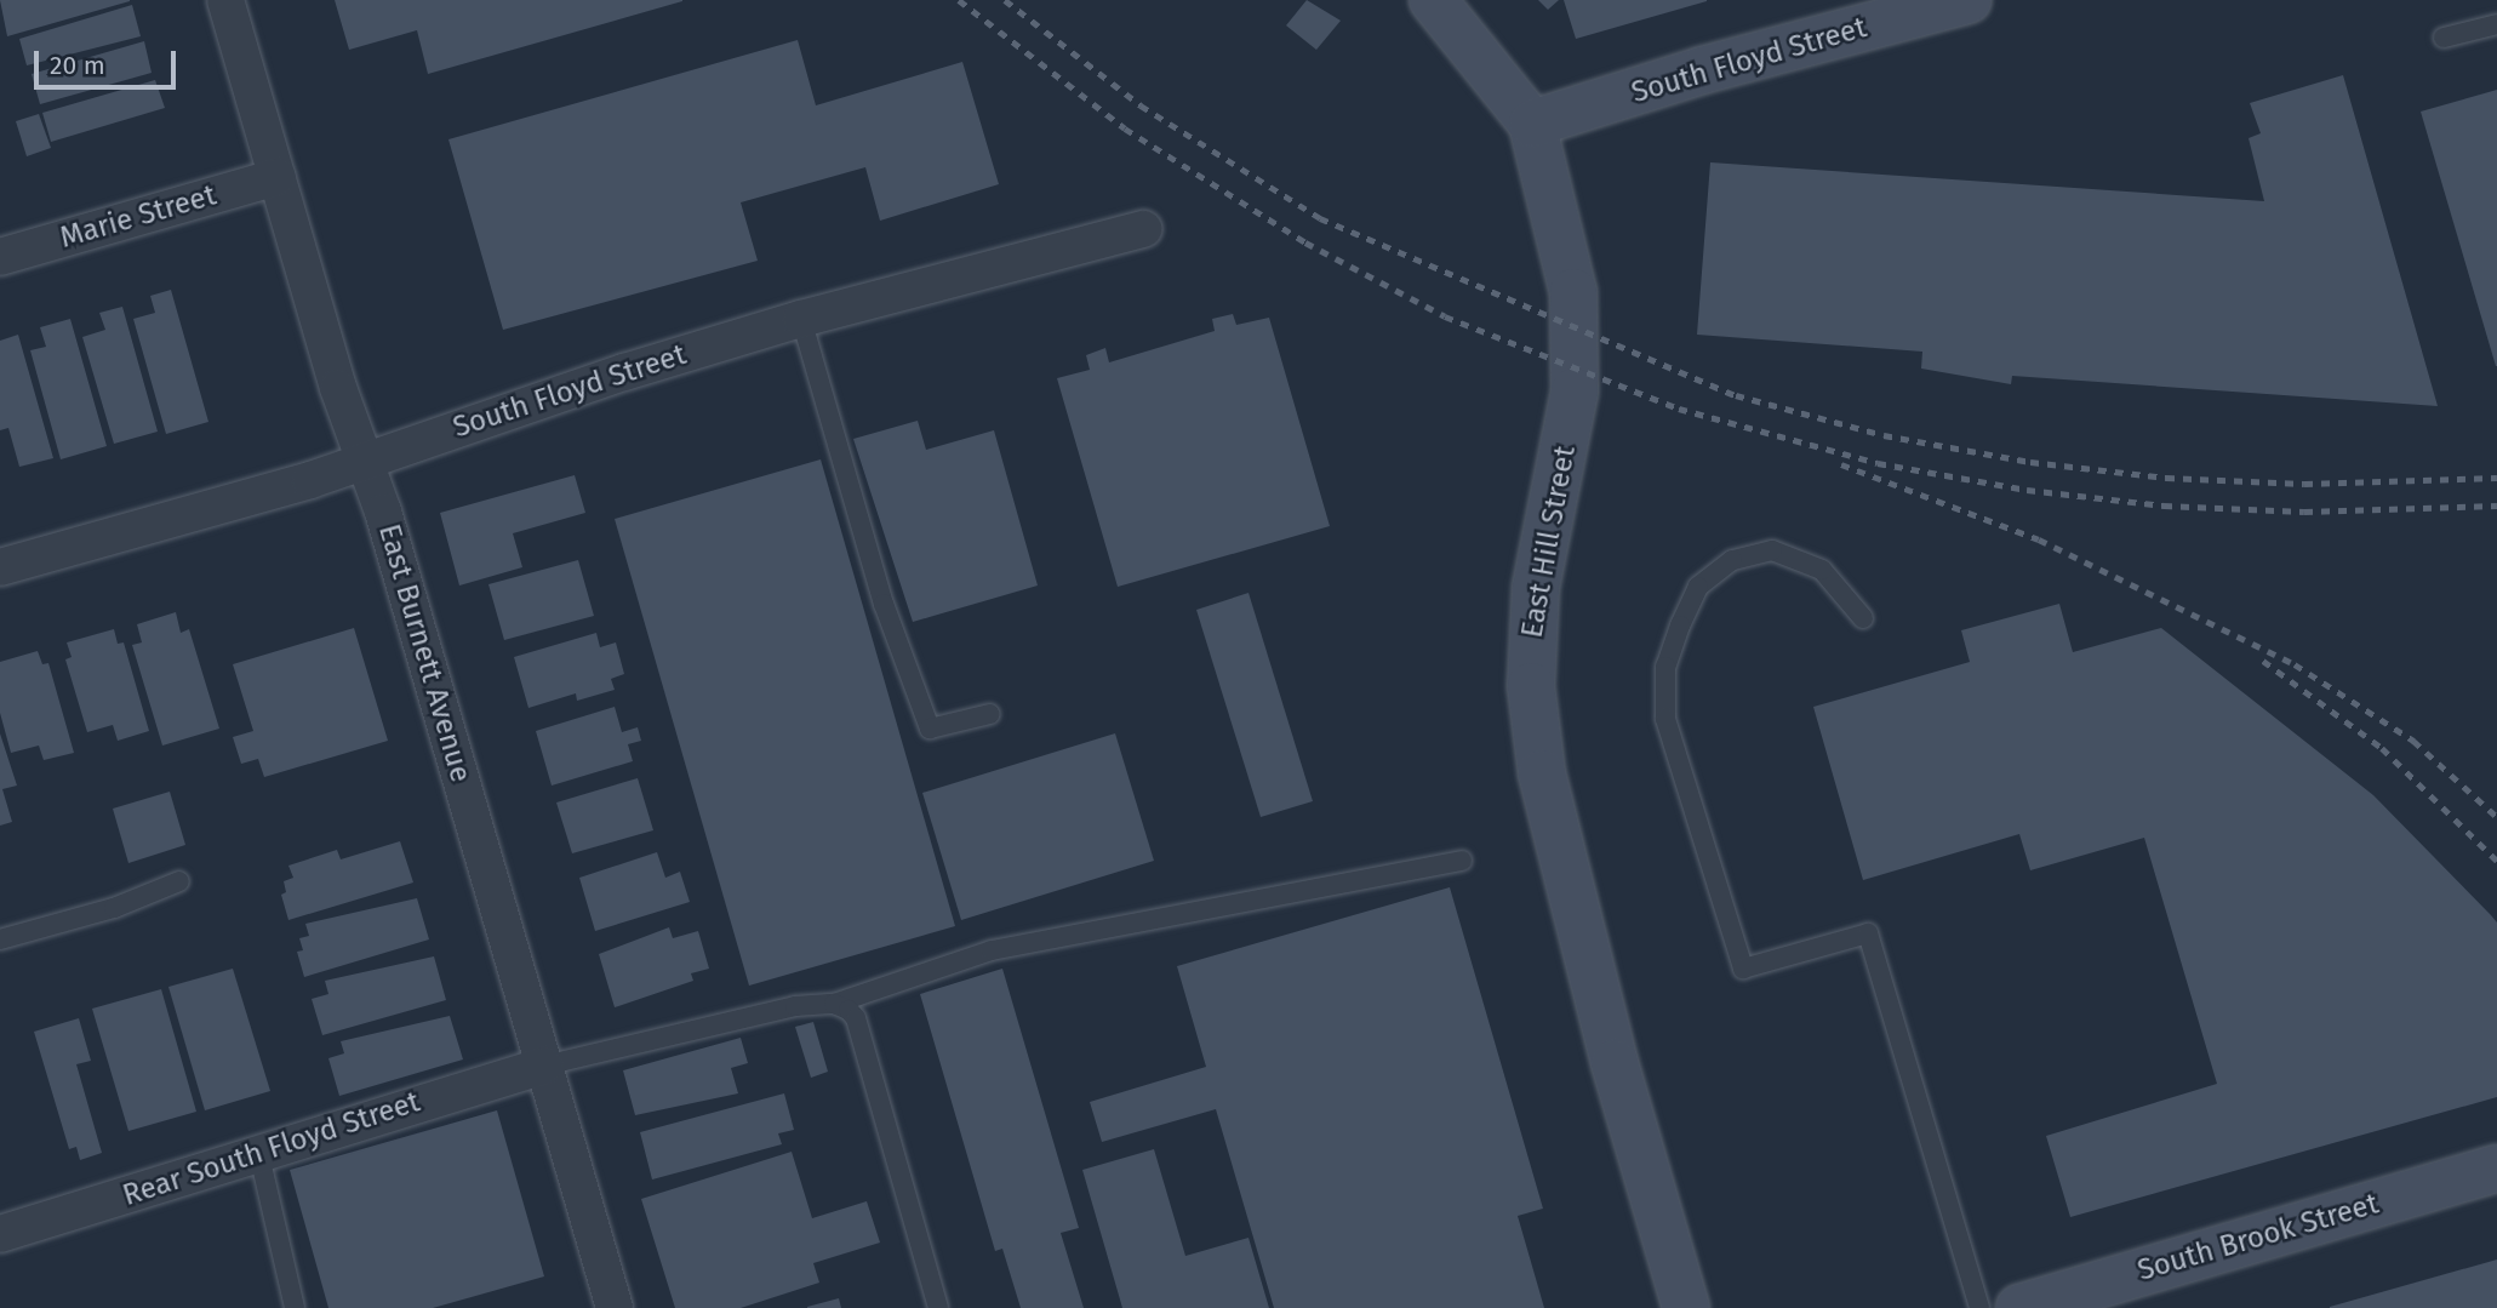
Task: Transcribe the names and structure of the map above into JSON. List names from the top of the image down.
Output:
{
  "streets": {
    "street": [
      "South Floyd Street",
      "Marie Street",
      "East Hill Street",
      "East Burnett Avenue",
      "Rear South Floyd Street",
      "South Brook Street"
    ]
  },
  "crossings": [
    ["South Floyd Street", "East Hill Street"],
    ["South Floyd Street", "East Burnett Avenue"],
    ["Marie Street", "East Burnett Avenue"],
    ["East Burnett Avenue", "Rear South Floyd Street"]
  ],
  "scale_bar": "20 m"
}
